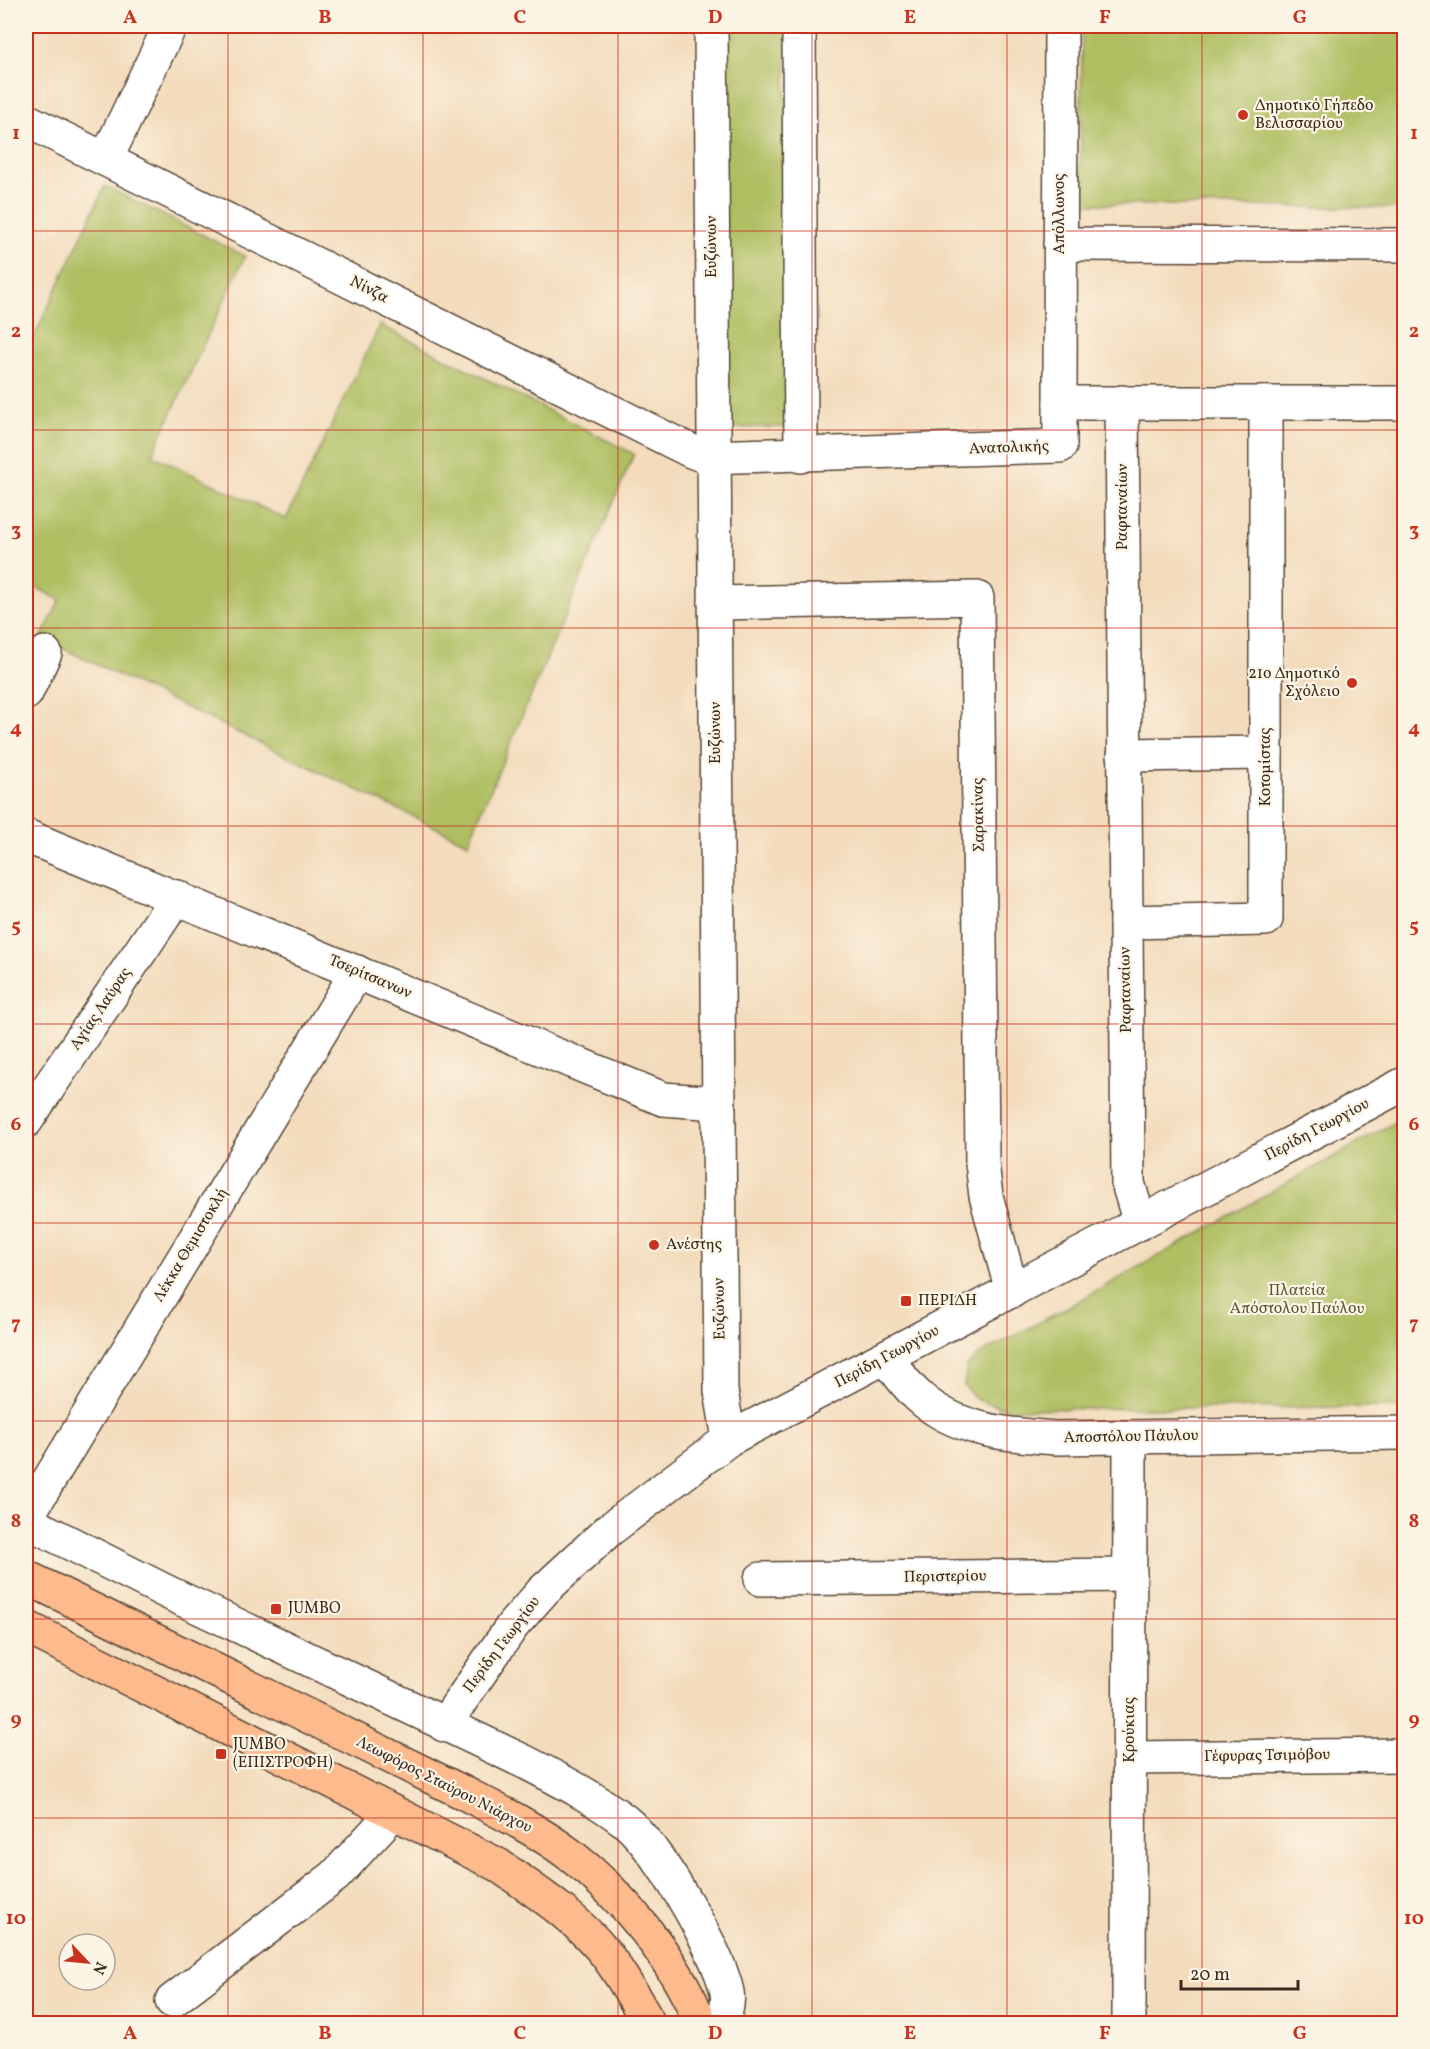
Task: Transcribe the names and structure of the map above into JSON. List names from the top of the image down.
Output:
{
  "streets": {
    "main road": ["Λεωφόρος Σταύρου Νιάρχου"],
    "street": [
      "Απόλλωνος",
      "Ευζώνων",
      "Νίνζα",
      "Ανατολικής",
      "Ραφταναίων",
      "Κοτομίστας",
      "Σαρακίνας",
      "Τσερίτσανων",
      "Αγίας Λαύρας",
      "Περίδη Γεωργίου",
      "Λέκκα Θεμιστοκλή",
      "Αποστόλου Πάυλου",
      "Περιστερίου",
      "Κρούκιας",
      "Γέφυρας Τσιμόβου"
    ]
  },
  "crossings": [
    ["Απόλλωνος", "Ανατολικής"],
    ["Ευζώνων", "Νίνζα"],
    ["Ευζώνων", "Ανατολικής"],
    ["Ευζώνων", "Σαρακίνας"],
    ["Ευζώνων", "Τσερίτσανων"],
    ["Ευζώνων", "Περίδη Γεωργίου"],
    ["Νίνζα", "Ανατολικής"],
    ["Ραφταναίων", "Κοτομίστας"],
    ["Ραφταναίων", "Περίδη Γεωργίου"],
    ["Σαρακίνας", "Περίδη Γεωργίου"],
    ["Τσερίτσανων", "Αγίας Λαύρας"],
    ["Τσερίτσανων", "Λέκκα Θεμιστοκλή"],
    ["Περίδη Γεωργίου", "Αποστόλου Πάυλου"],
    ["Αποστόλου Πάυλου", "Κρούκιας"],
    ["Περιστερίου", "Κρούκιας"],
    ["Κρούκιας", "Γέφυρας Τσιμόβου"]
  ],
  "parks": ["Πλατεία Απόστολου Παύλου"],
  "places": {
    "other": ["Δημοτικό Γήπεδο Βελισσαρίου", "21ο Δημοτικό Σχόλειο", "Ανέστης"],
    "transit": ["ΠΕΡΙΔΗ", "JUMBO", "JUMBO (ΕΠΙΣΤΡΟΦΗ)"]
  },
  "scale_bar": "20 m",
  "north": "bottom right",
  "grid": {
    "columns": [
      "A",
      "B",
      "C",
      "D",
      "E",
      "F",
      "G"
    ],
    "rows": [
      "1",
      "2",
      "3",
      "4",
      "5",
      "6",
      "7",
      "8",
      "9",
      "10"
    ]
  }
}
